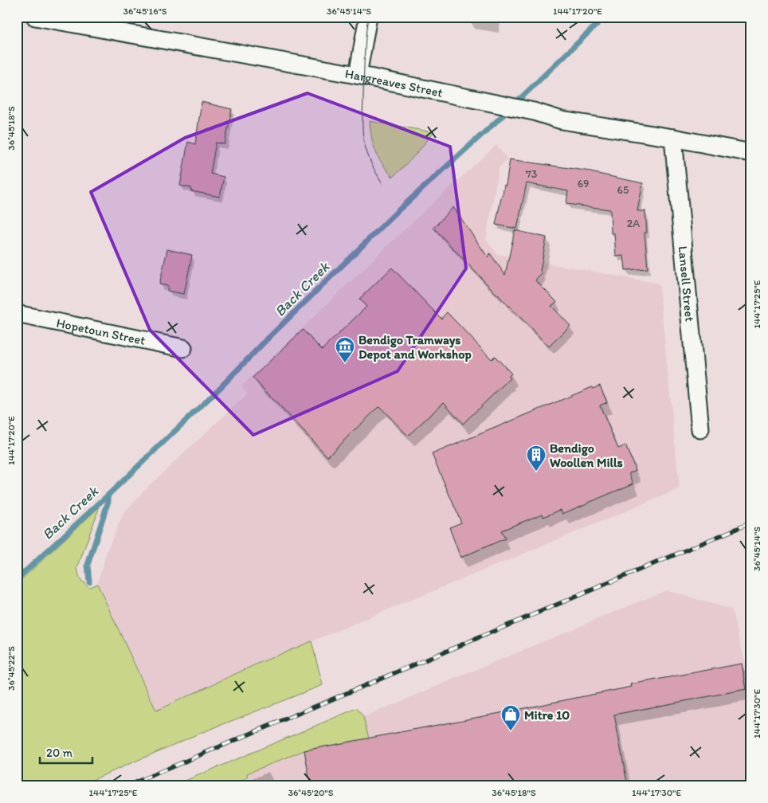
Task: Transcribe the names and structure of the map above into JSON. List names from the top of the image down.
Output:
{
  "streets": {
    "street": ["Hargreaves Street", "Lansell Street", "Hopetoun Street"]
  },
  "crossings": [
    ["Hargreaves Street", "Lansell Street"]
  ],
  "water": ["Back Creek"],
  "places": {
    "museum": ["Bendigo Tramways Depot and Workshop"],
    "building": ["Bendigo Woollen Mills"],
    "shop": ["Mitre 10"]
  },
  "house_numbers": [
    "73",
    "69",
    "65",
    "2A"
  ],
  "scale_bar": "20 m",
  "coordinates": [
    "36°45'16\"S",
    "36°45'14\"S",
    "144°17'20\"E",
    "36°45'18\"S",
    "144°17'25\"E",
    "36°45'22\"S",
    "144°17'30\"E",
    "36°45'20\"S"
  ]
}
